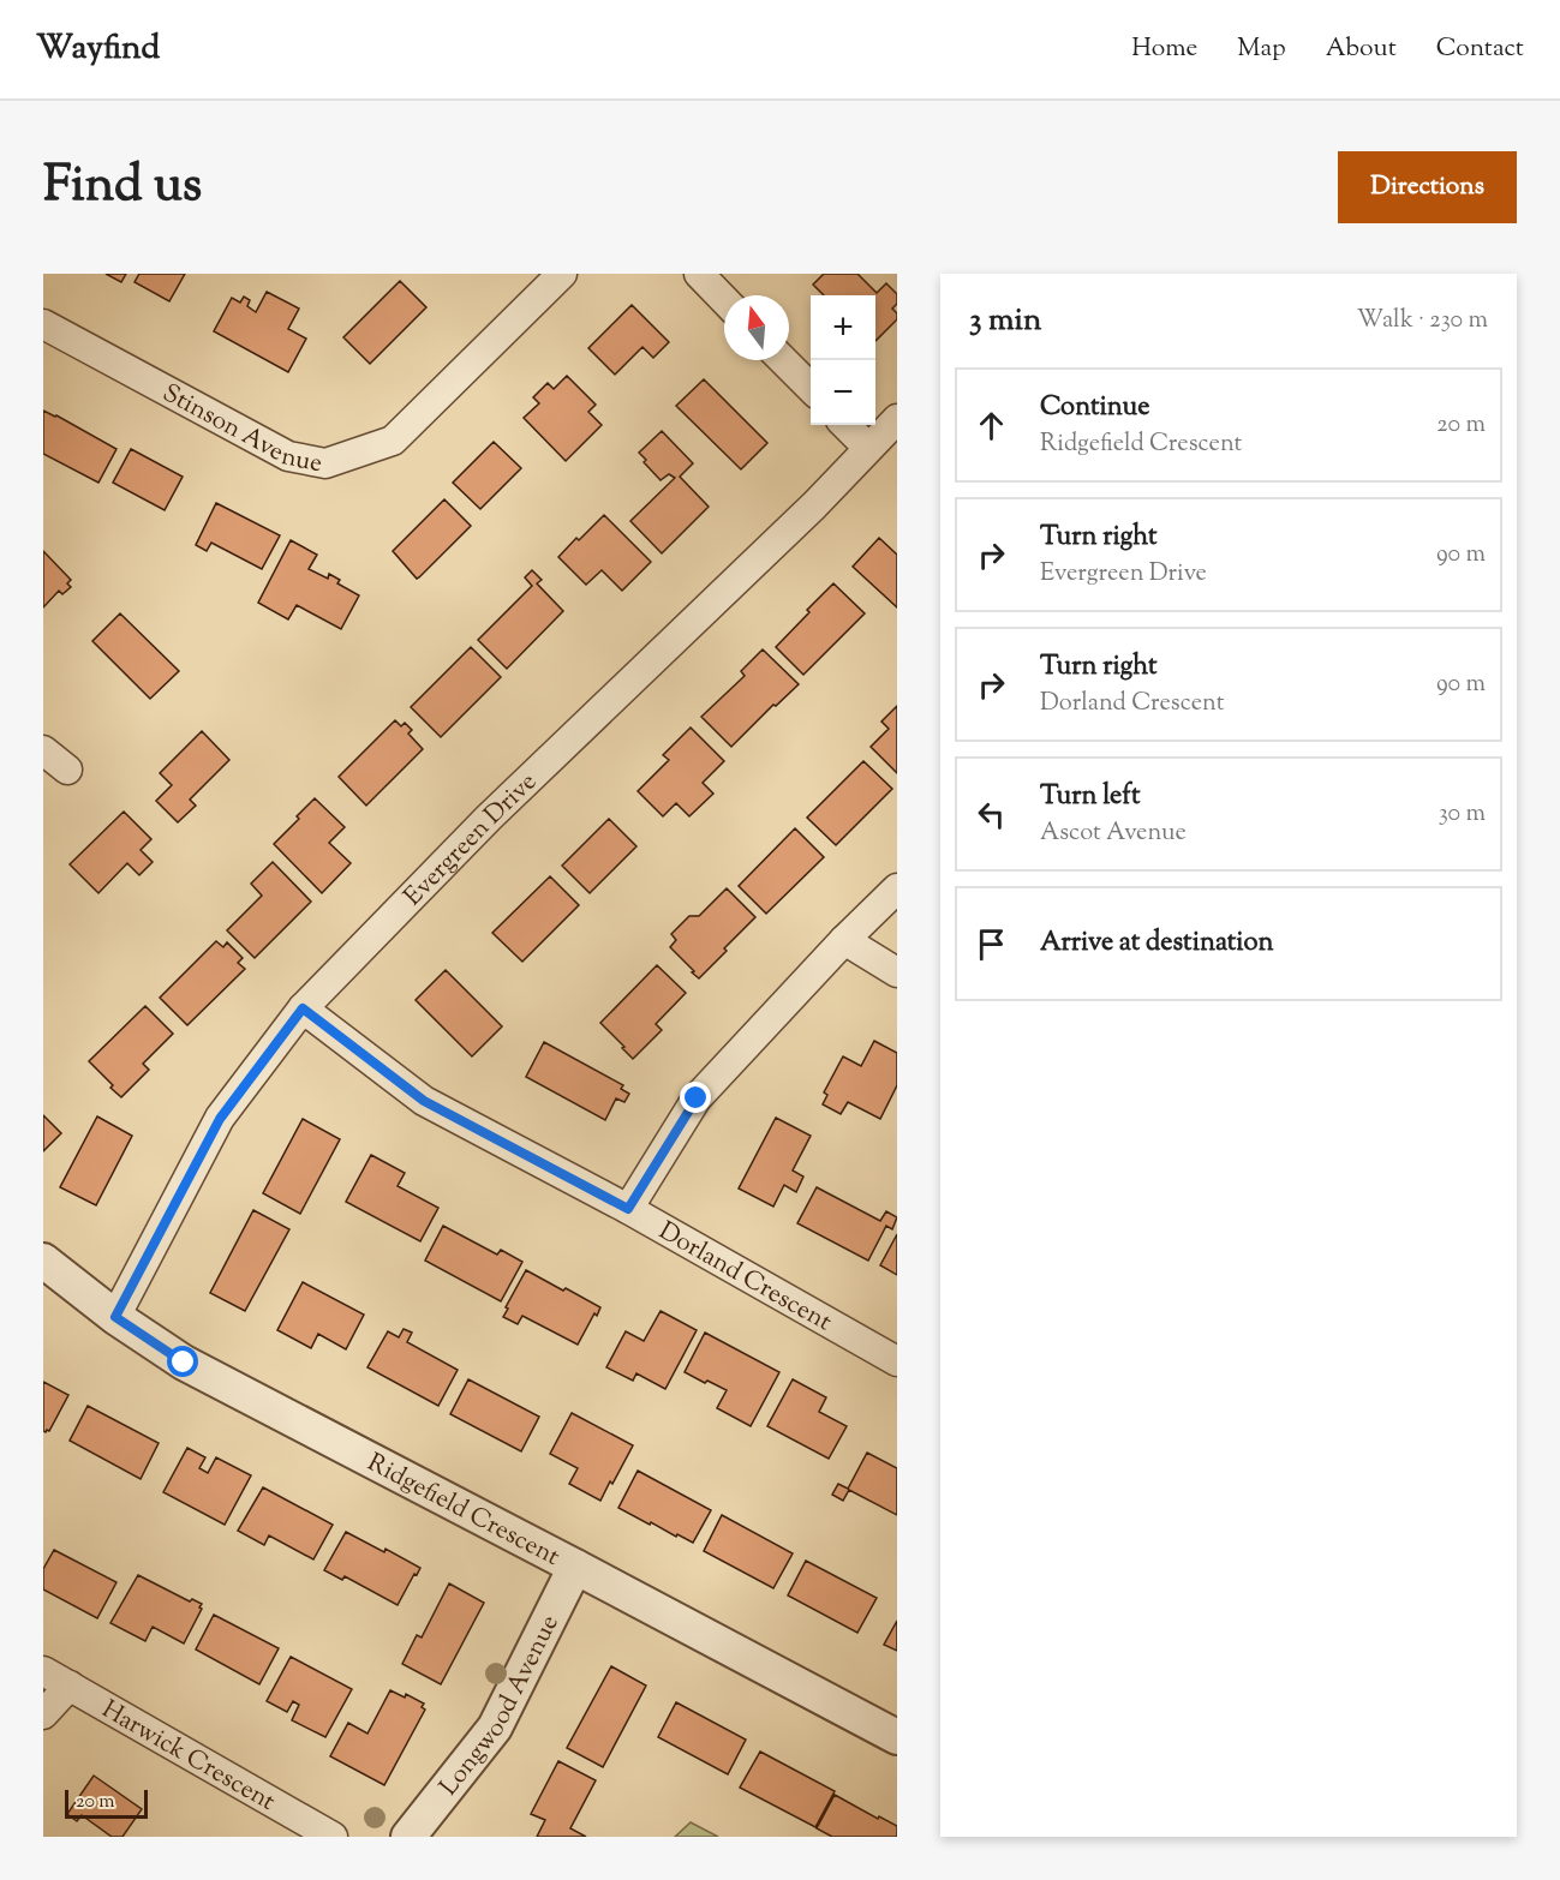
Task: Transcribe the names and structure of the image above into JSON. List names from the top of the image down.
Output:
{
  "streets": {
    "street": [
      "Stinson Avenue",
      "Evergreen Drive",
      "Dorland Crescent",
      "Ridgefield Crescent",
      "Longwood Avenue",
      "Harwick Crescent"
    ]
  },
  "crossings": [
    ["Evergreen Drive", "Dorland Crescent"],
    ["Evergreen Drive", "Ridgefield Crescent"],
    ["Ridgefield Crescent", "Longwood Avenue"]
  ],
  "scale_bar": "20 m",
  "north": "top",
  "page": {
    "header": "Wayfind",
    "nav": [
      "Home",
      "Map",
      "About",
      "Contact"
    ],
    "title": "Find us",
    "buttons": "Directions",
    "heading": ["3 min", "Walk · 230 m"],
    "map_buttons": ["+", "−"],
    "list": [
      ["Continue", "Ridgefield Crescent", "20 m"],
      ["Turn right", "Evergreen Drive", "90 m"],
      ["Turn right", "Dorland Crescent", "90 m"],
      ["Turn left", "Ascot Avenue", "30 m"],
      "Arrive at destination"
    ],
    "scale": "20 m"
  }
}
